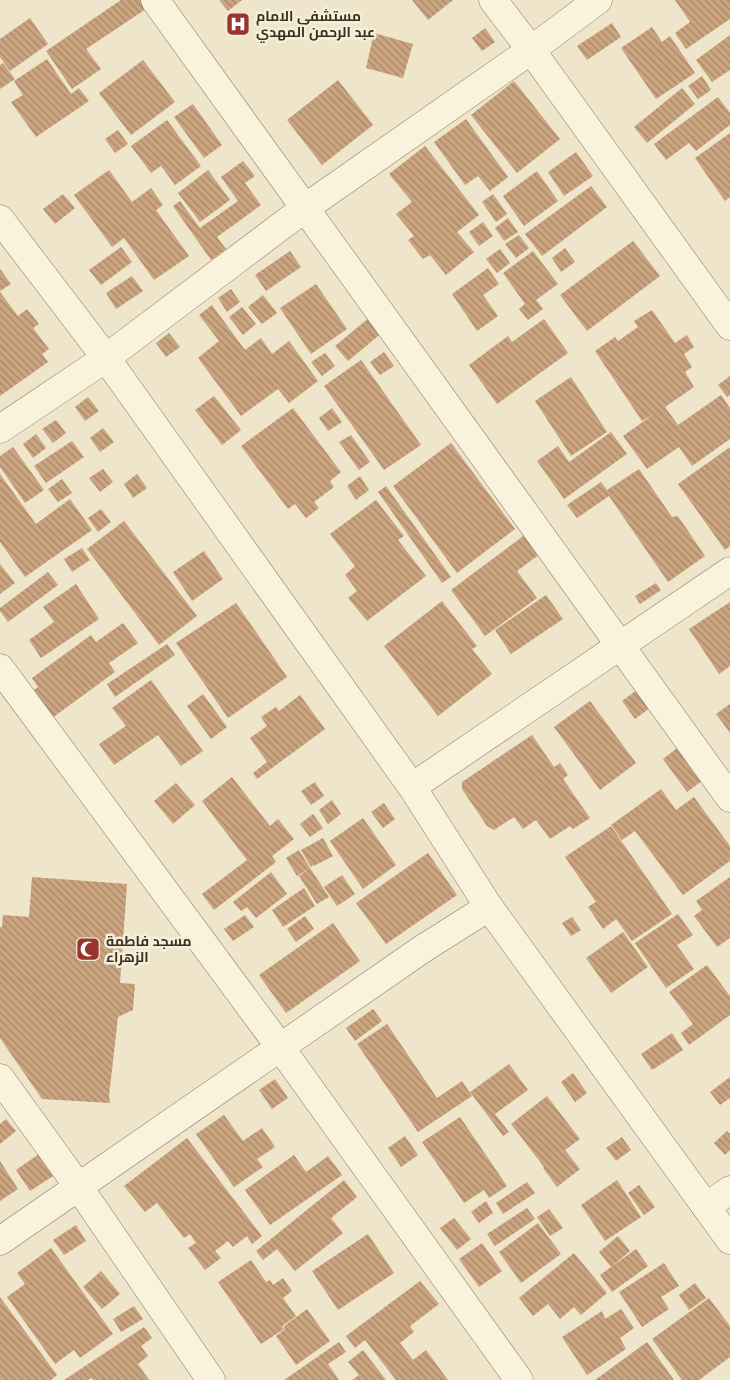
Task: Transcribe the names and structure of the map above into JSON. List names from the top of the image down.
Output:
{
  "places": {
    "hospital": ["مستشفى الامام عبد الرحمن المهدي"],
    "mosque": ["مسجد فاطمة الزهراء"]
  }
}
